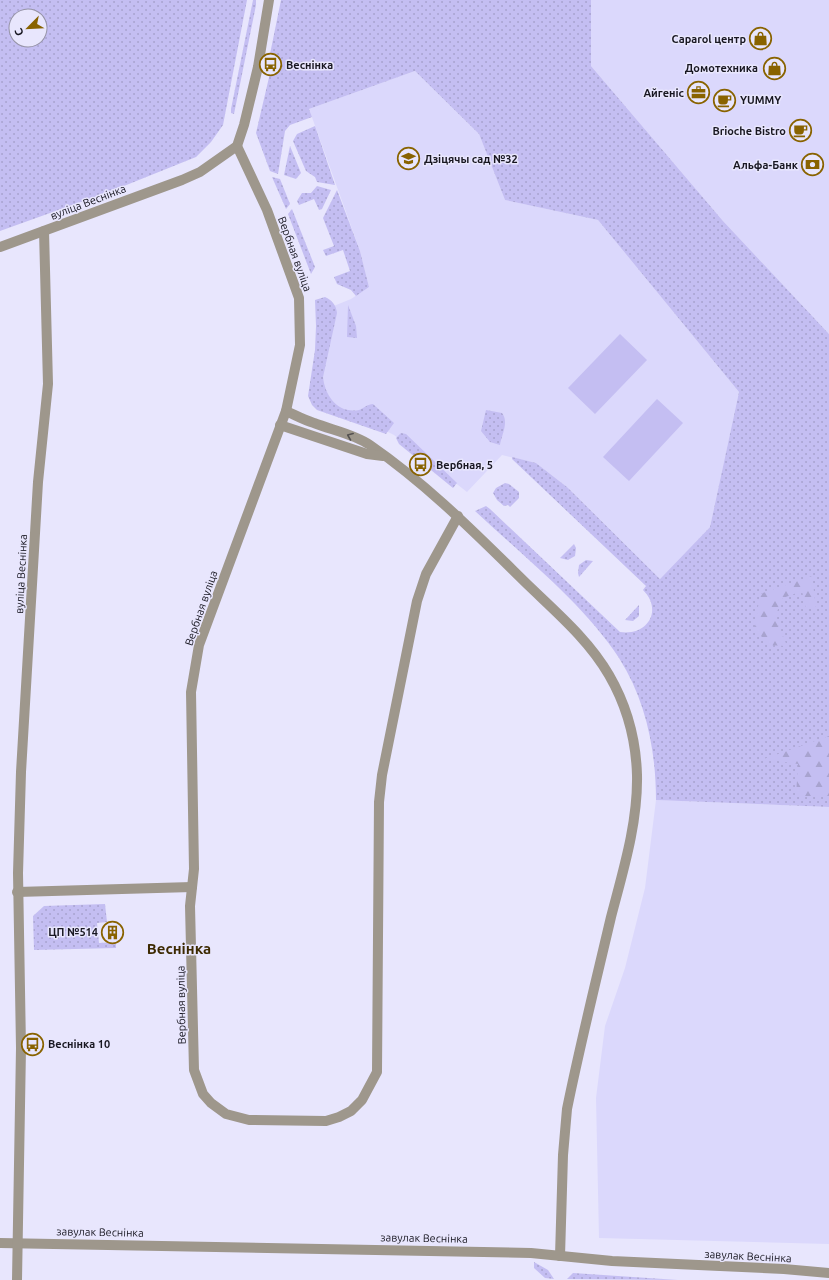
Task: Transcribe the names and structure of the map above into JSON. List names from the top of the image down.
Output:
{
  "streets": {
    "street": ["вуліца Веснінка", "Вербная вуліца", "завулак Веснінка"]
  },
  "crossings": [
    ["вуліца Веснінка", "Вербная вуліца"],
    ["вуліца Веснінка", "завулак Веснінка"]
  ],
  "districts": ["Веснінка"],
  "places": {
    "shop": ["Caparol центр", "Домотехника"],
    "bus stop": ["Веснінка", "Вербная, 5", "Веснінка 10"],
    "office": ["Айгеніс"],
    "cafe": ["YUMMY", "Brioche Bistro"],
    "school or university": ["Дзіцячы сад №32"],
    "bank": ["Альфа-Банк"],
    "building": ["ЦП №514"]
  },
  "north": "bottom left"
}
